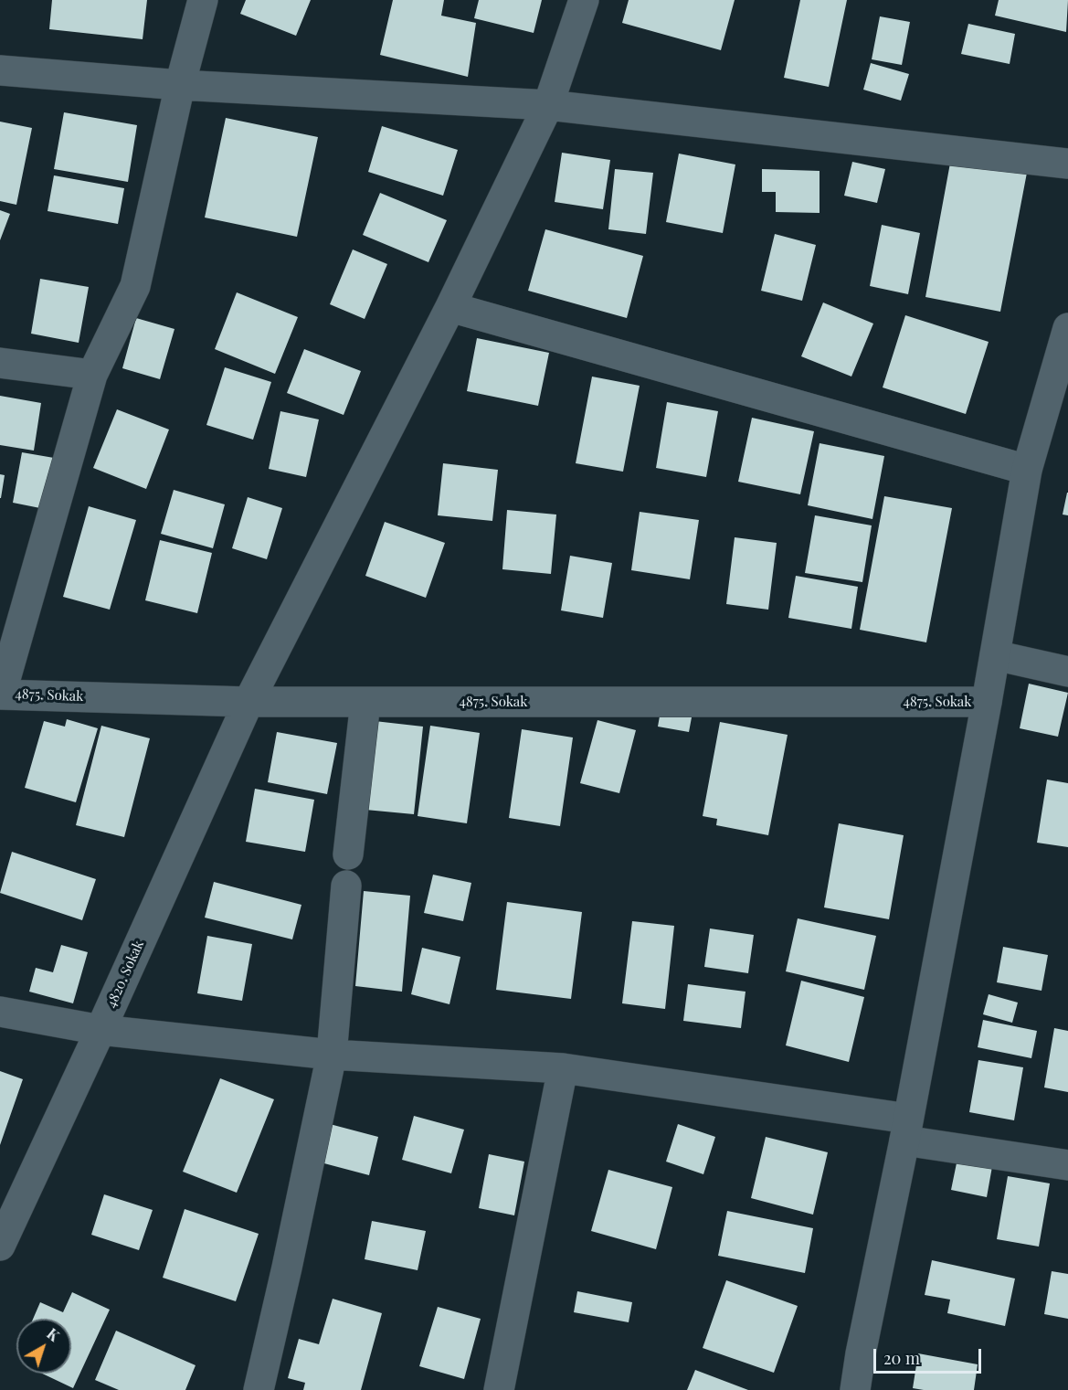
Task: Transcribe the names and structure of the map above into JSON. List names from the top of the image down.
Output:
{
  "streets": {
    "street": ["4875. Sokak", "4820. Sokak"]
  },
  "crossings": [
    ["4875. Sokak", "4820. Sokak"]
  ],
  "scale_bar": "20 m",
  "north": "top right"
}
